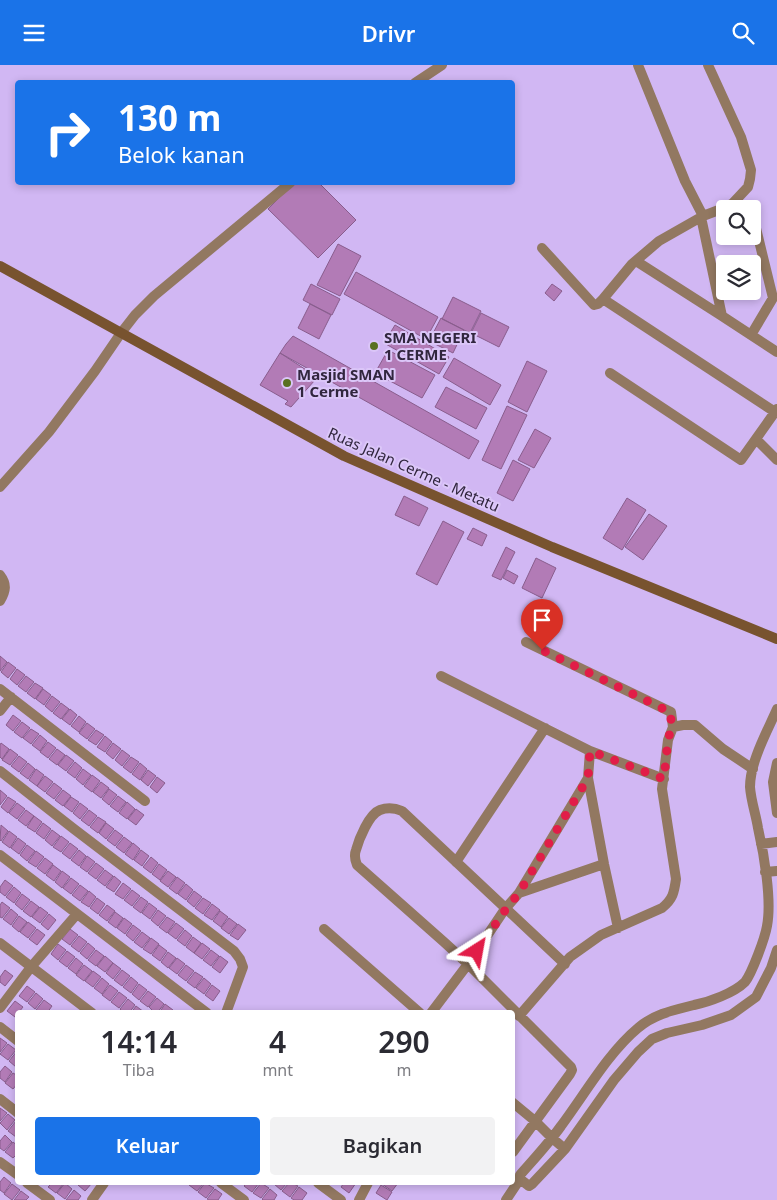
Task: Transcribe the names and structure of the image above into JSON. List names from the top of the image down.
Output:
{
  "streets": {
    "main road": ["Ruas Jalan Cerme - Metatu"]
  },
  "places": ["SMA NEGERI 1 CERME", "Masjid SMAN 1 Cerme"],
  "page": {
    "header": "Drivr",
    "turn": ["130 m", "Belok kanan"],
    "eta": [
      "14:14",
      "Tiba",
      "4",
      "mnt",
      "290",
      "m"
    ],
    "buttons": ["Keluar", "Bagikan"]
  }
}
